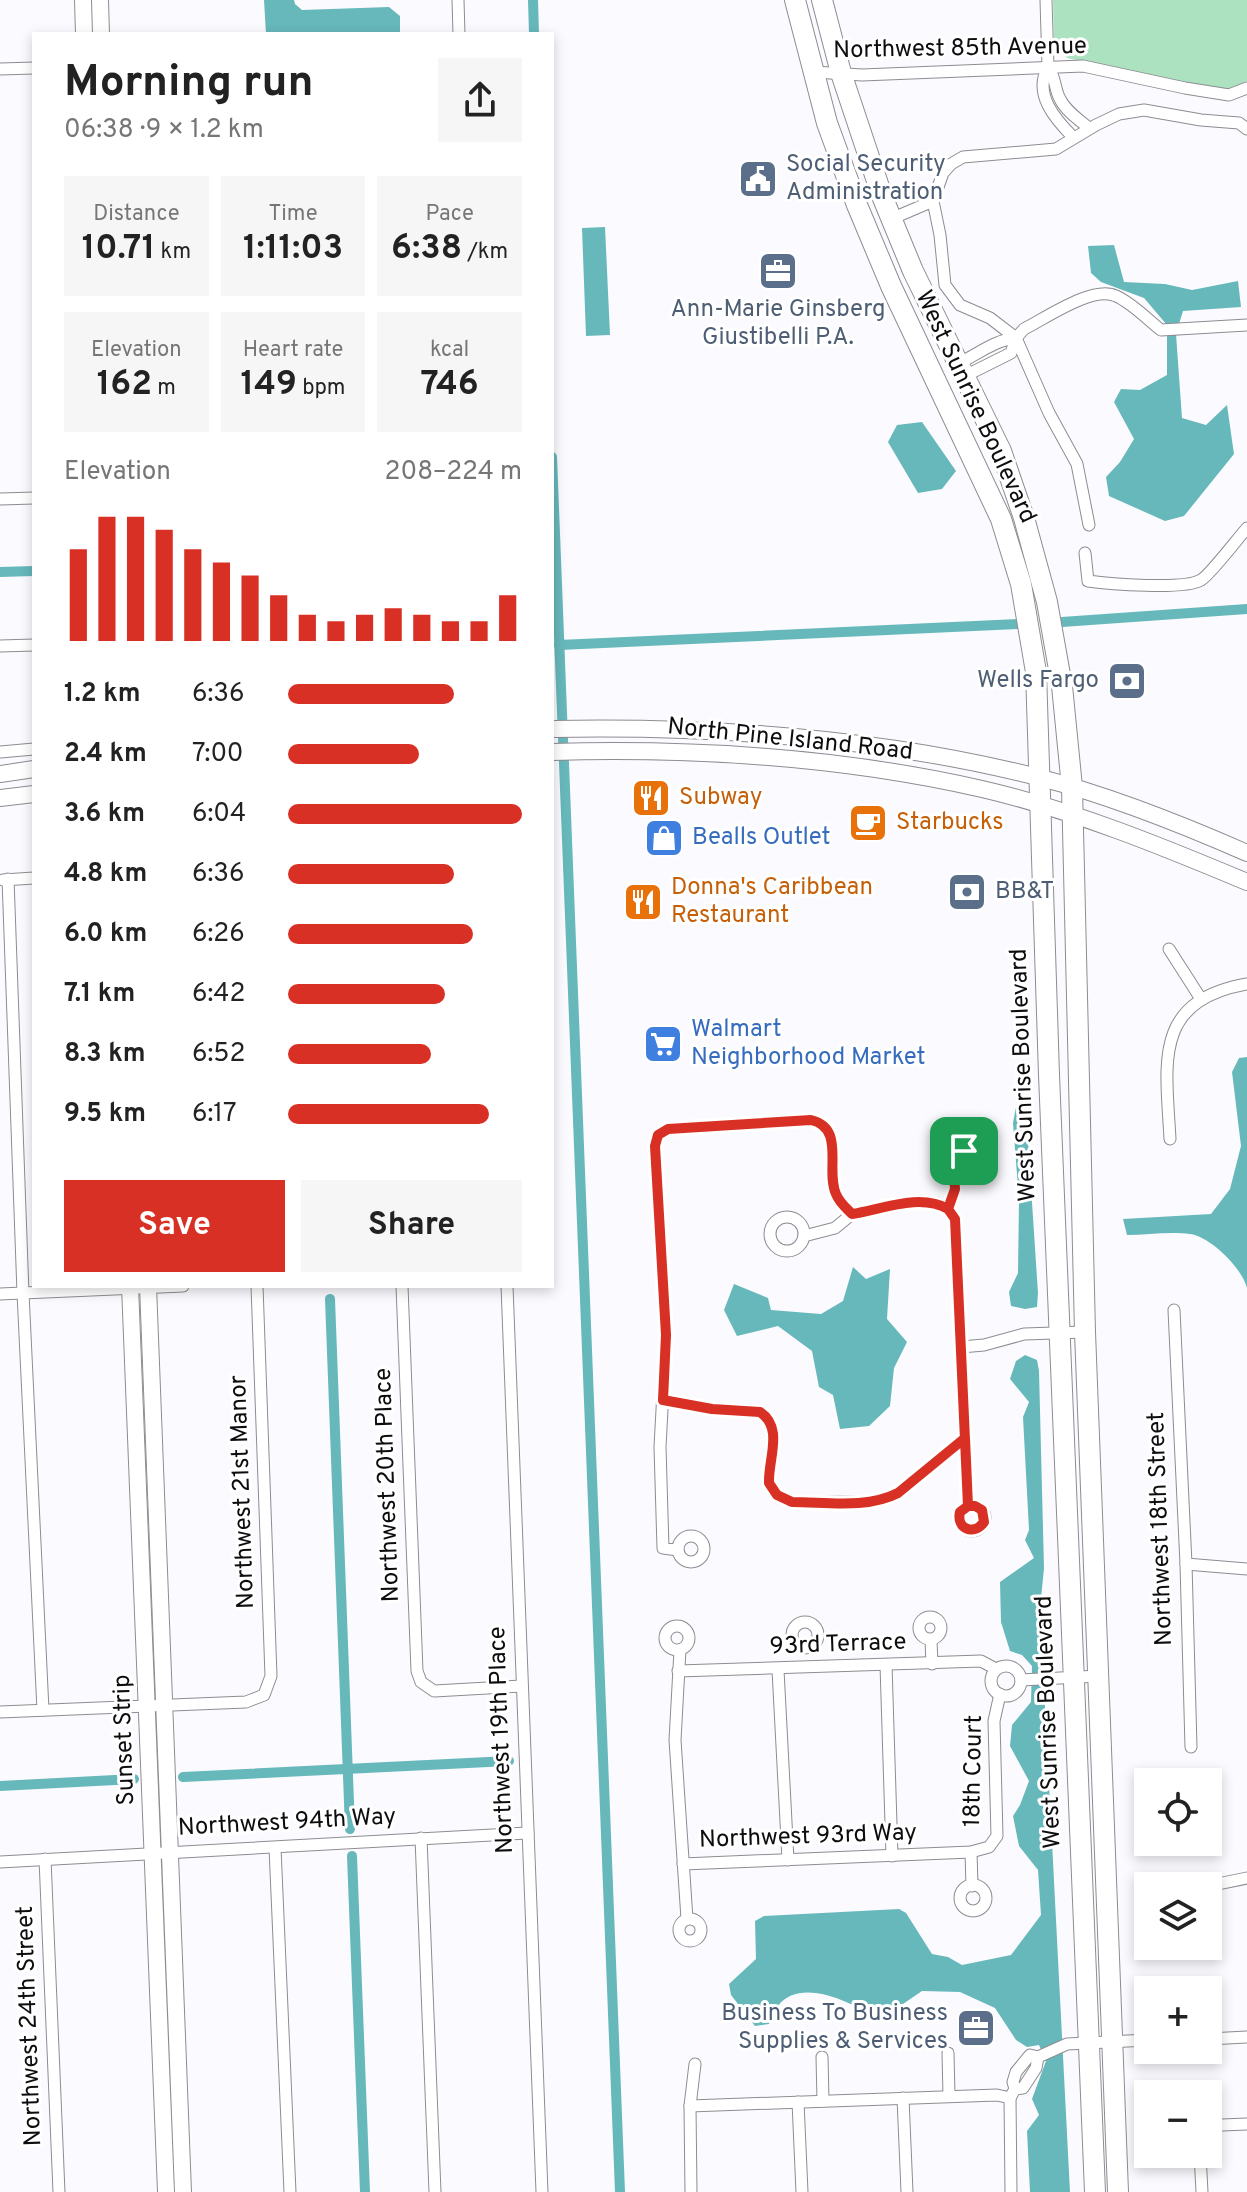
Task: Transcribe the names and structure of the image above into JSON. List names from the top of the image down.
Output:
{
  "streets": {
    "highway": ["West Sunrise Boulevard"],
    "street": [
      "Northwest 85th Avenue",
      "North Pine Island Road",
      "Northwest 20th Place",
      "Northwest 21st Manor",
      "Northwest 18th Street",
      "93rd Terrace",
      "Sunset Strip",
      "Northwest 19th Place",
      "18th Court",
      "Northwest 94th Way",
      "Northwest 93rd Way",
      "Northwest 24th Street"
    ]
  },
  "crossings": [
    ["Northwest 85th Avenue", "West Sunrise Boulevard"],
    ["West Sunrise Boulevard", "North Pine Island Road"],
    ["Northwest 20th Place", "Northwest 19th Place"],
    ["Northwest 21st Manor", "Sunset Strip"],
    ["93rd Terrace", "18th Court"],
    ["Sunset Strip", "Northwest 94th Way"],
    ["Northwest 19th Place", "Northwest 94th Way"],
    ["18th Court", "Northwest 93rd Way"],
    ["Northwest 94th Way", "Northwest 24th Street"]
  ],
  "places": {
    "public building": ["Social Security Administration"],
    "office": ["Ann-Marie Ginsberg Giustibelli P.A.", "Business To Business Supplies & Services"],
    "bank": ["Wells Fargo", "BB&T"],
    "restaurant": ["Subway", "Donna's Caribbean Restaurant"],
    "cafe": ["Starbucks"],
    "shop": ["Bealls Outlet"],
    "supermarket": ["Walmart Neighborhood Market"]
  },
  "page": {
    "heading": ["Morning run", "06:38 · 9 × 1.2 km"],
    "stats": [
      ["Distance", "10.71 km"],
      ["Time", "1:11:03"],
      ["Pace", "6:38 /km"],
      ["Elevation", "162 m"],
      ["Heart rate", "149 bpm"],
      ["kcal", "746"]
    ],
    "chart": ["Elevation", "208–224 m"],
    "list": [
      {
        "name": "1.2 km",
        "note": "6:36"
      },
      {
        "name": "2.4 km",
        "note": "7:00"
      },
      {
        "name": "3.6 km",
        "note": "6:04"
      },
      {
        "name": "4.8 km",
        "note": "6:36"
      },
      {
        "name": "6.0 km",
        "note": "6:26"
      },
      {
        "name": "7.1 km",
        "note": "6:42"
      },
      {
        "name": "8.3 km",
        "note": "6:52"
      },
      {
        "name": "9.5 km",
        "note": "6:17"
      }
    ],
    "buttons": ["Save", "Share"],
    "map_buttons": ["+", "−"]
  }
}
